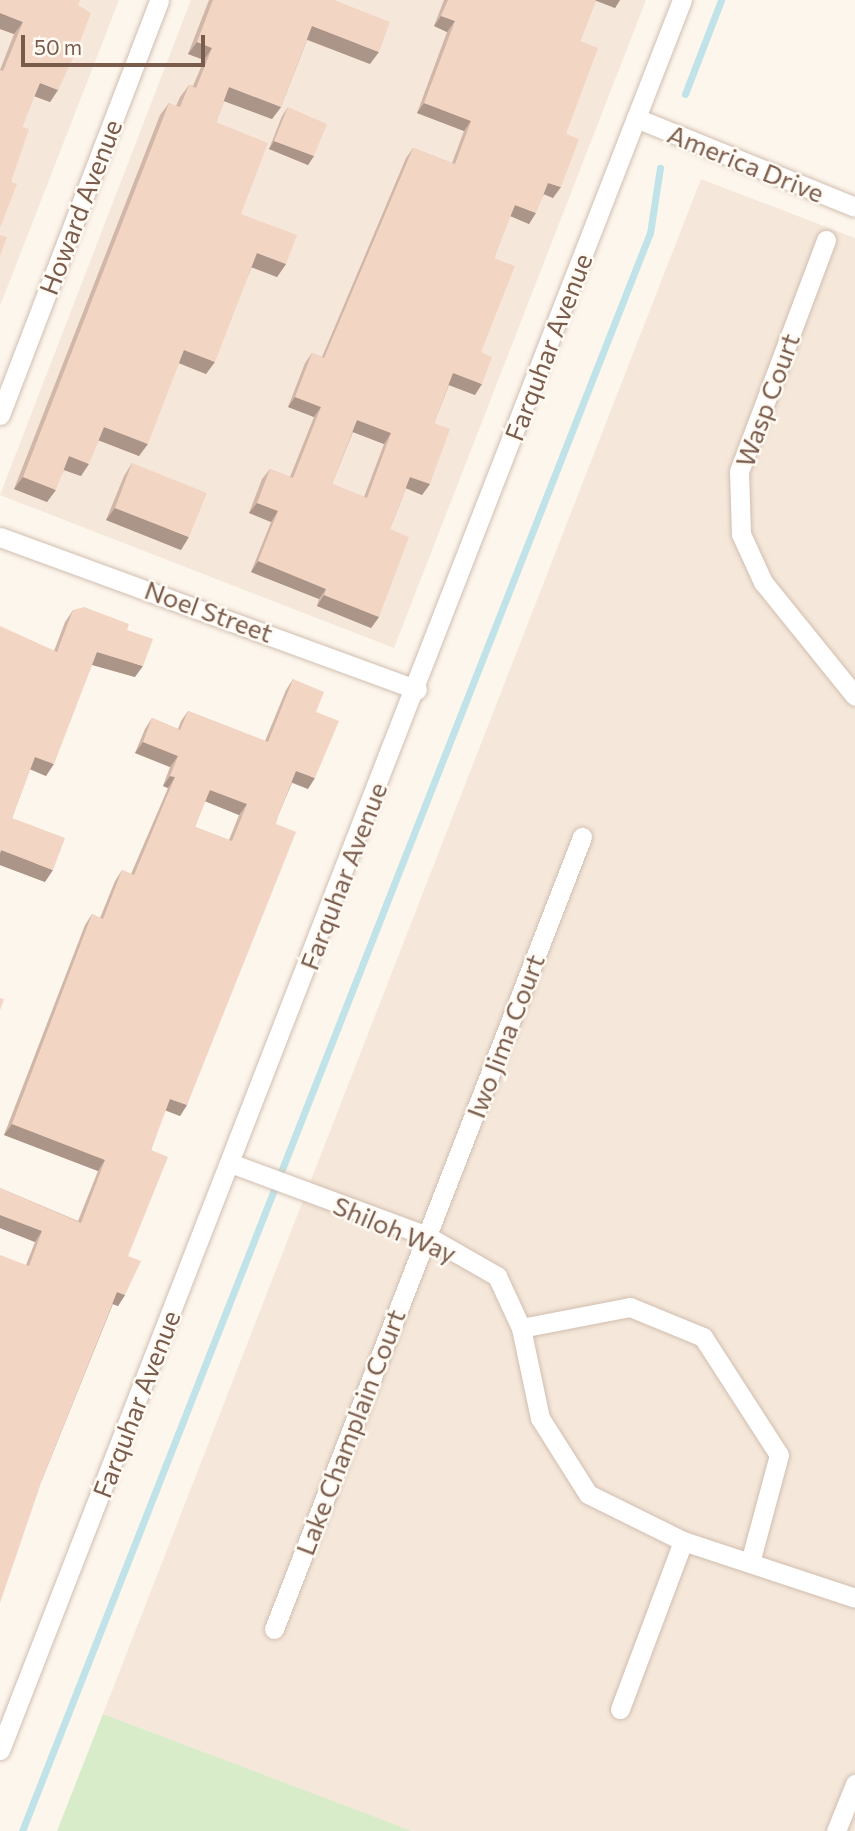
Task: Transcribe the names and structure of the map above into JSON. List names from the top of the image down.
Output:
{
  "streets": {
    "street": [
      "America Drive",
      "Howard Avenue",
      "Farquhar Avenue",
      "Wasp Court",
      "Noel Street",
      "Iwo Jima Court",
      "Shiloh Way",
      "Lake Champlain Court"
    ]
  },
  "crossings": [
    ["America Drive", "Farquhar Avenue"],
    ["Farquhar Avenue", "Noel Street"],
    ["Farquhar Avenue", "Shiloh Way"],
    ["Iwo Jima Court", "Shiloh Way"],
    ["Iwo Jima Court", "Lake Champlain Court"],
    ["Shiloh Way", "Lake Champlain Court"]
  ],
  "scale_bar": "50 m"
}
